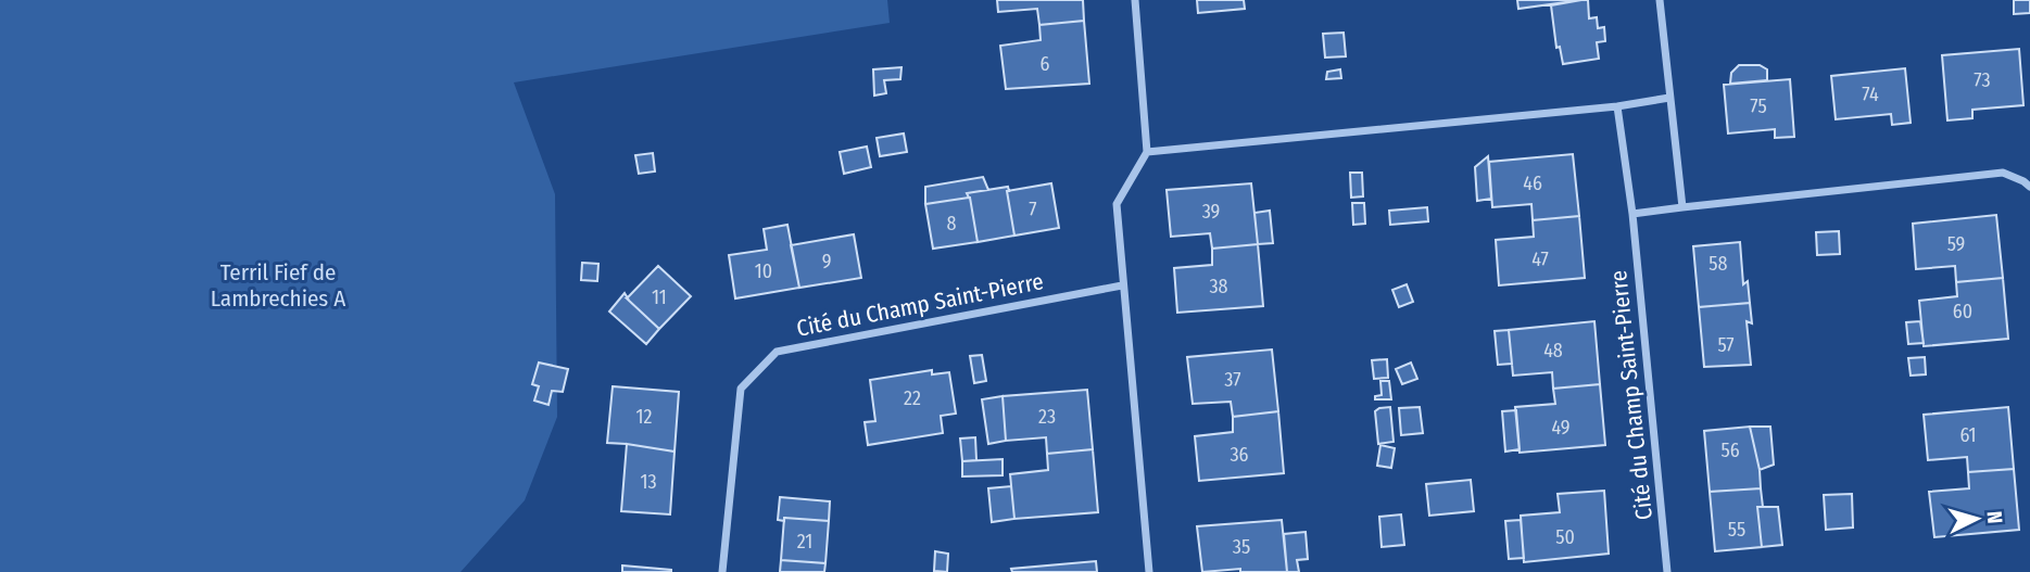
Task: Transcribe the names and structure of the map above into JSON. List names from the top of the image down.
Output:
{
  "streets": {
    "street": ["Cité du Champ Saint-Pierre"]
  },
  "parks": ["Terril Fief de Lambrechies A"],
  "house_numbers": [
    "6",
    "73",
    "74",
    "75",
    "46",
    "7",
    "39",
    "8",
    "59",
    "47",
    "9",
    "58",
    "10",
    "38",
    "11",
    "60",
    "57",
    "48",
    "37",
    "22",
    "12",
    "23",
    "49",
    "61",
    "56",
    "36",
    "13",
    "55",
    "50",
    "21",
    "35"
  ],
  "north": "right"
}
